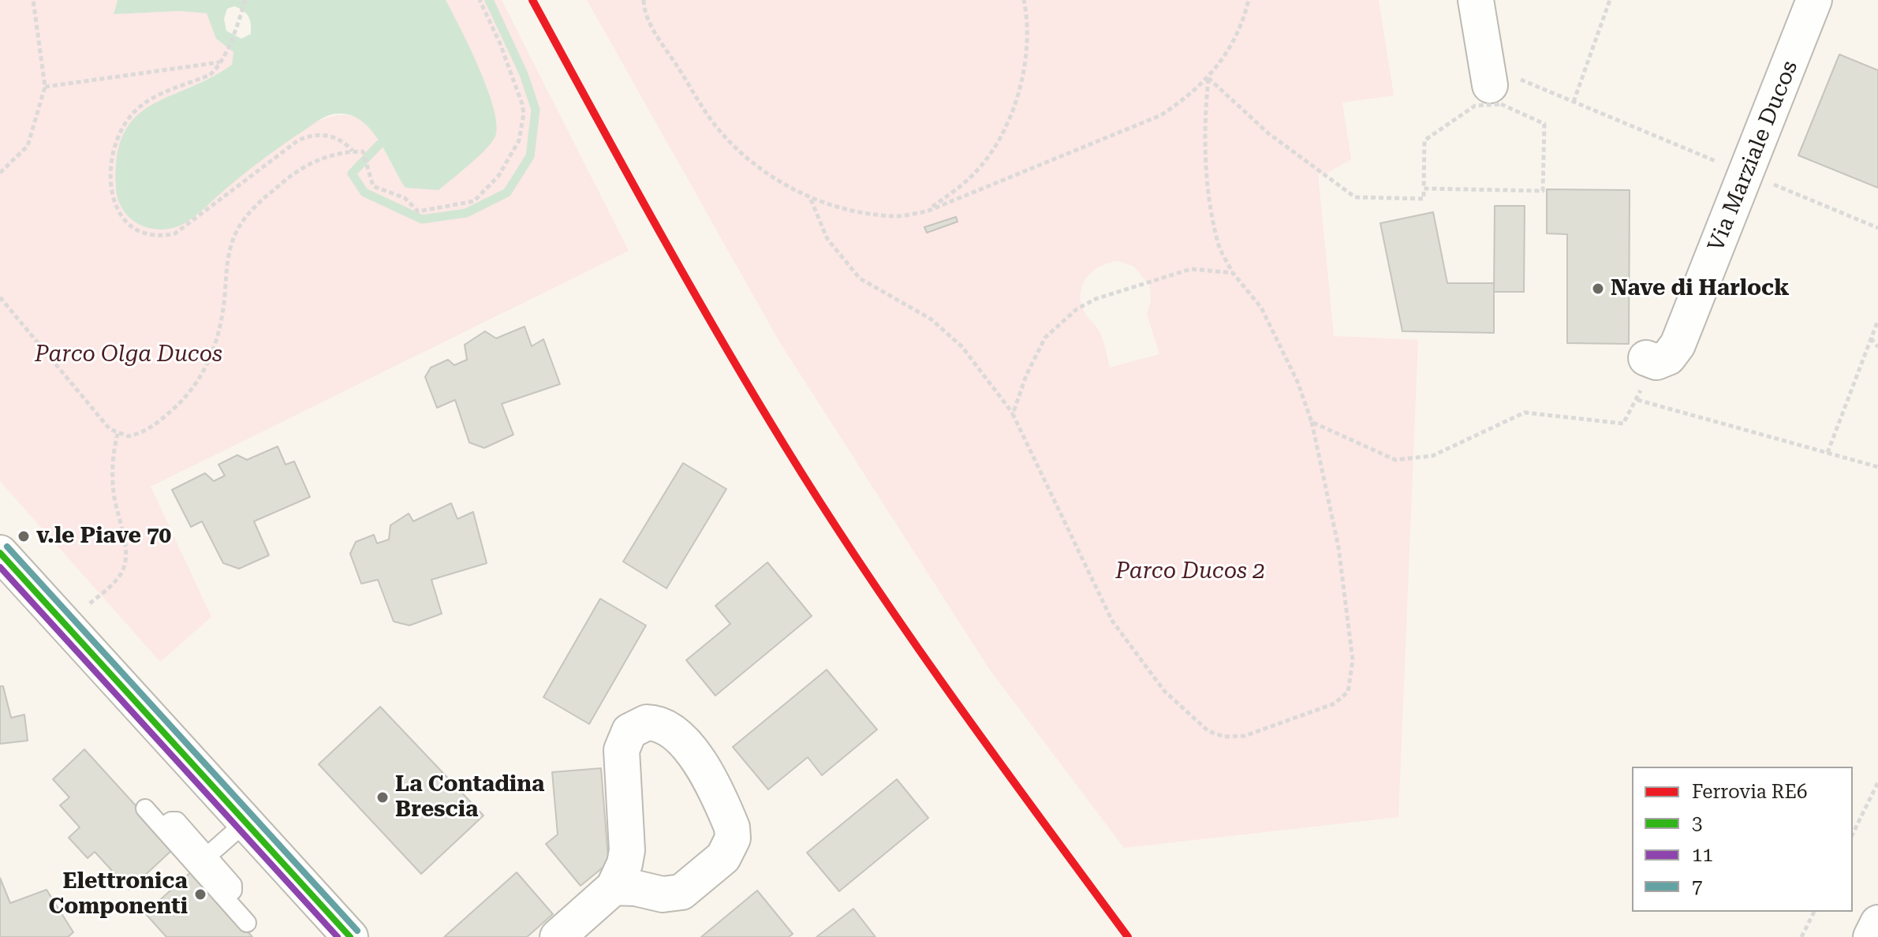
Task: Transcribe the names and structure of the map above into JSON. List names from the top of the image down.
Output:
{
  "streets": {
    "street": ["Via Marziale Ducos"]
  },
  "parks": ["Parco Olga Ducos", "Parco Ducos 2"],
  "places": [
    "Nave di Harlock",
    "v.le Piave 70",
    "La Contadina Brescia",
    "Elettronica Componenti"
  ],
  "lines": [
    "rail line RE6",
    "transit line 7",
    "transit line 3",
    "transit line 11"
  ],
  "legend": [
    "Ferrovia RE6",
    "3",
    "11",
    "7"
  ]
}
